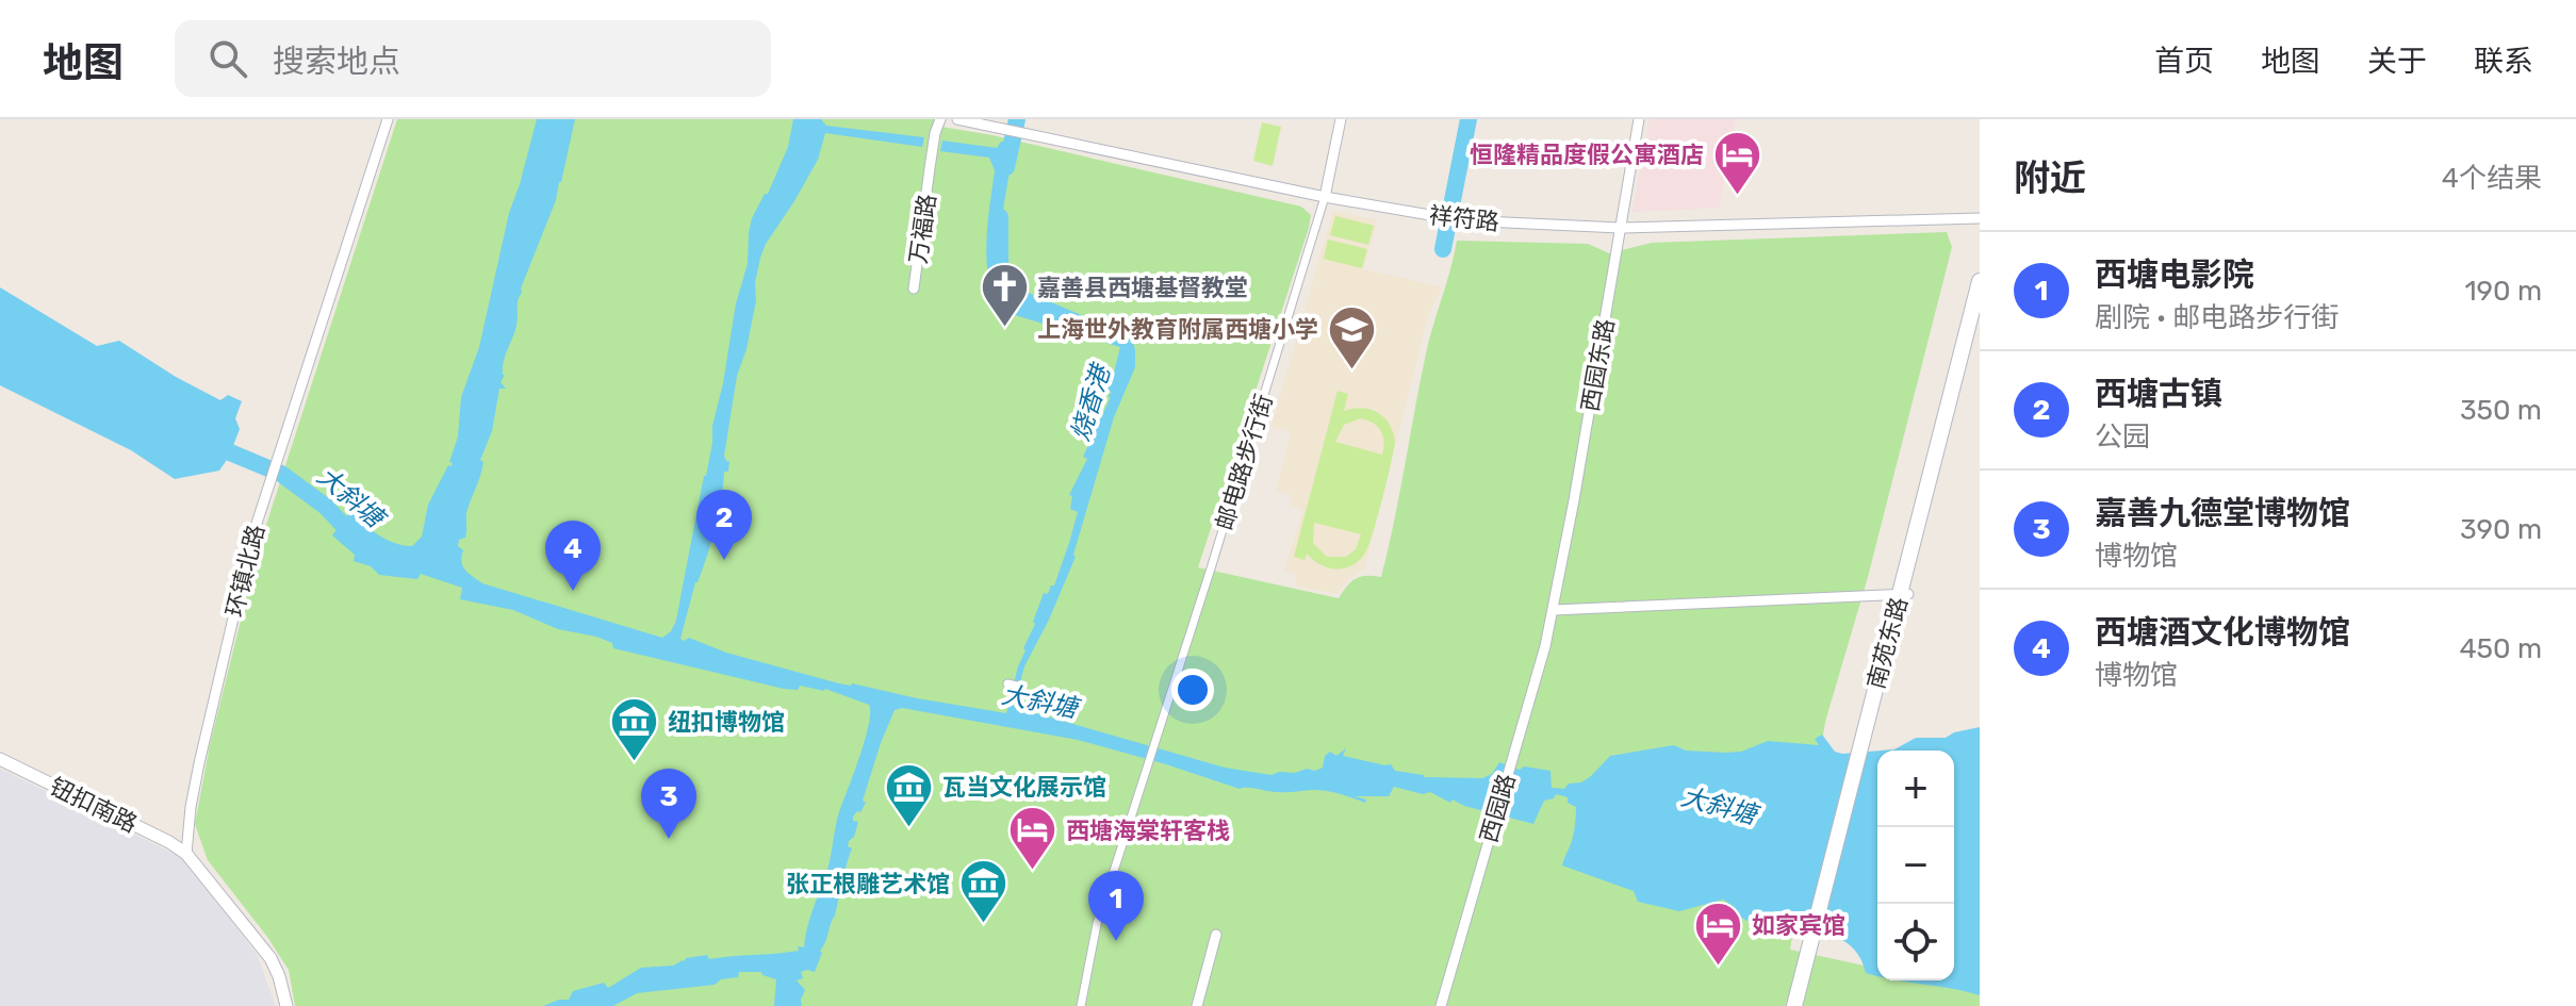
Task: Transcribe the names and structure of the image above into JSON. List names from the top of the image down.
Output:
{
  "streets": {
    "main road": ["南苑东路"],
    "street": [
      "祥符路",
      "万福路",
      "西园东路",
      "邮电路步行街",
      "环镇北路",
      "钮扣南路",
      "西园路"
    ]
  },
  "crossings": [
    ["祥符路", "西园东路"],
    ["祥符路", "邮电路步行街"],
    ["西园东路", "西园路"],
    ["环镇北路", "钮扣南路"]
  ],
  "water": ["烧香港", "大斜塘"],
  "places": {
    "hotel": ["恒隆精品度假公寓酒店", "西塘海棠轩客栈", "如家宾馆"],
    "church": ["嘉善县西塘基督教堂"],
    "school or university": ["上海世外教育附属西塘小学"],
    "museum": ["纽扣博物馆", "瓦当文化展示馆", "张正根雕艺术馆"]
  },
  "page": {
    "header": "地图",
    "search": "搜索地点",
    "nav": [
      "首页",
      "地图",
      "关于",
      "联系"
    ],
    "heading": ["附近", "4个结果"],
    "list": [
      {
        "mark": "1",
        "name": "西塘电影院",
        "note": "剧院 · 邮电路步行街",
        "value": "190 m"
      },
      {
        "mark": "2",
        "name": "西塘古镇",
        "note": "公园",
        "value": "350 m"
      },
      {
        "mark": "3",
        "name": "嘉善九德堂博物馆",
        "note": "博物馆",
        "value": "390 m"
      },
      {
        "mark": "4",
        "name": "西塘酒文化博物馆",
        "note": "博物馆",
        "value": "450 m"
      }
    ],
    "pins": [
      "2",
      "4",
      "3",
      "1"
    ],
    "map_buttons": ["+", "−"]
  }
}
